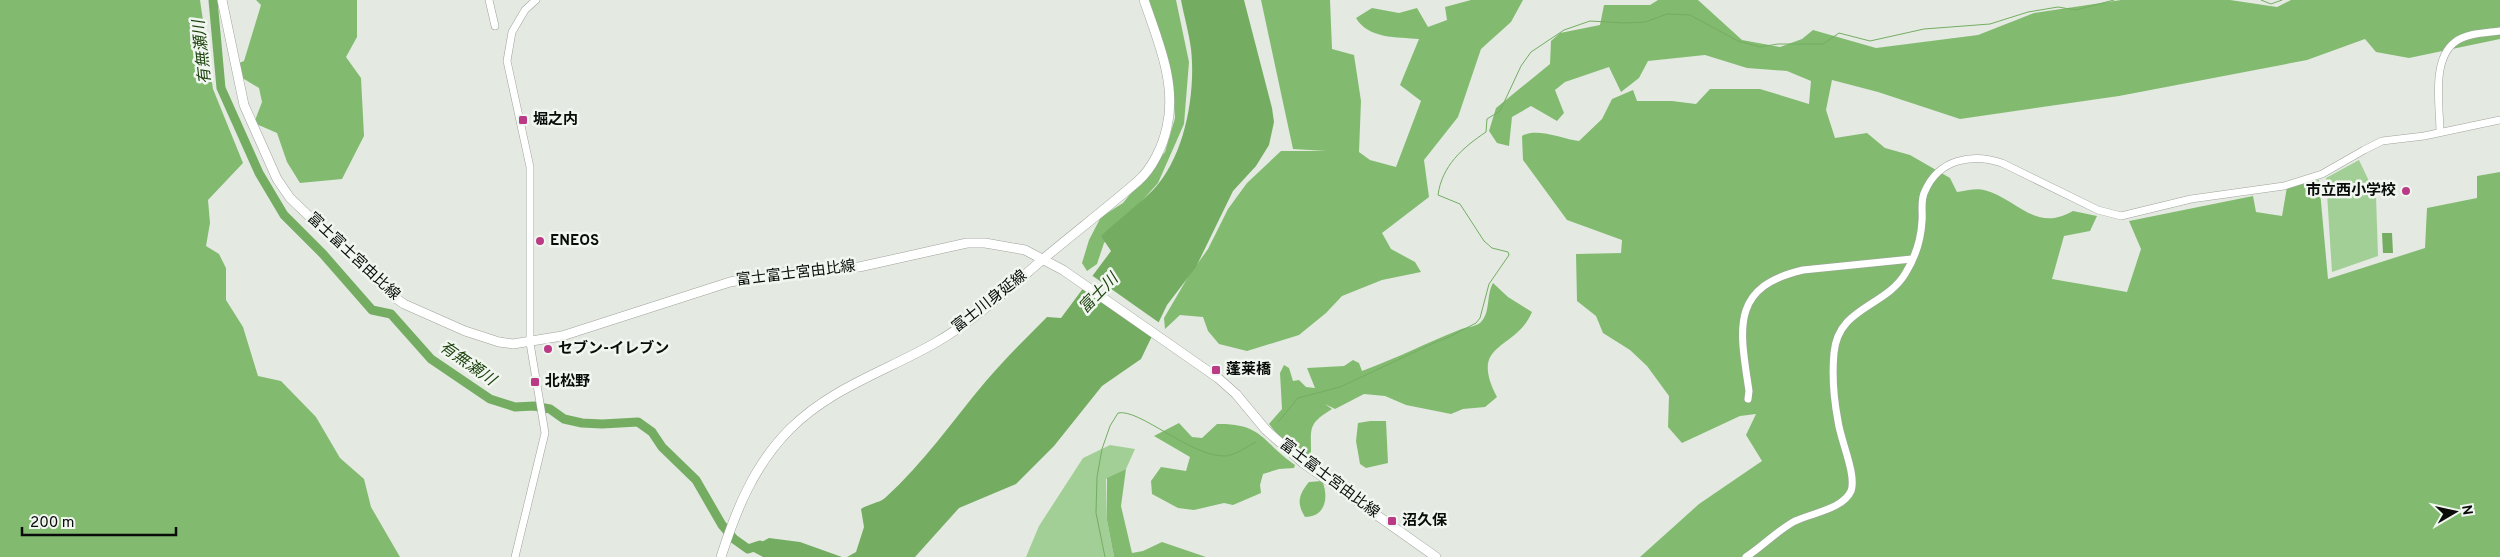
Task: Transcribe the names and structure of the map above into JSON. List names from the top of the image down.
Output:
{
  "streets": {
    "main road": ["富士富士宮由比線", "富士川身延線"]
  },
  "crossings": [
    ["富士富士宮由比線", "富士川身延線"]
  ],
  "water": ["有無瀬川", "富士川"],
  "places": {
    "transit": [
      "堀之内",
      "蓬莱橋",
      "北松野",
      "沼久保"
    ],
    "other": ["市立西小学校", "ENEOS", "セブン-イレブン"]
  },
  "scale_bar": "200 m",
  "north": "right"
}
